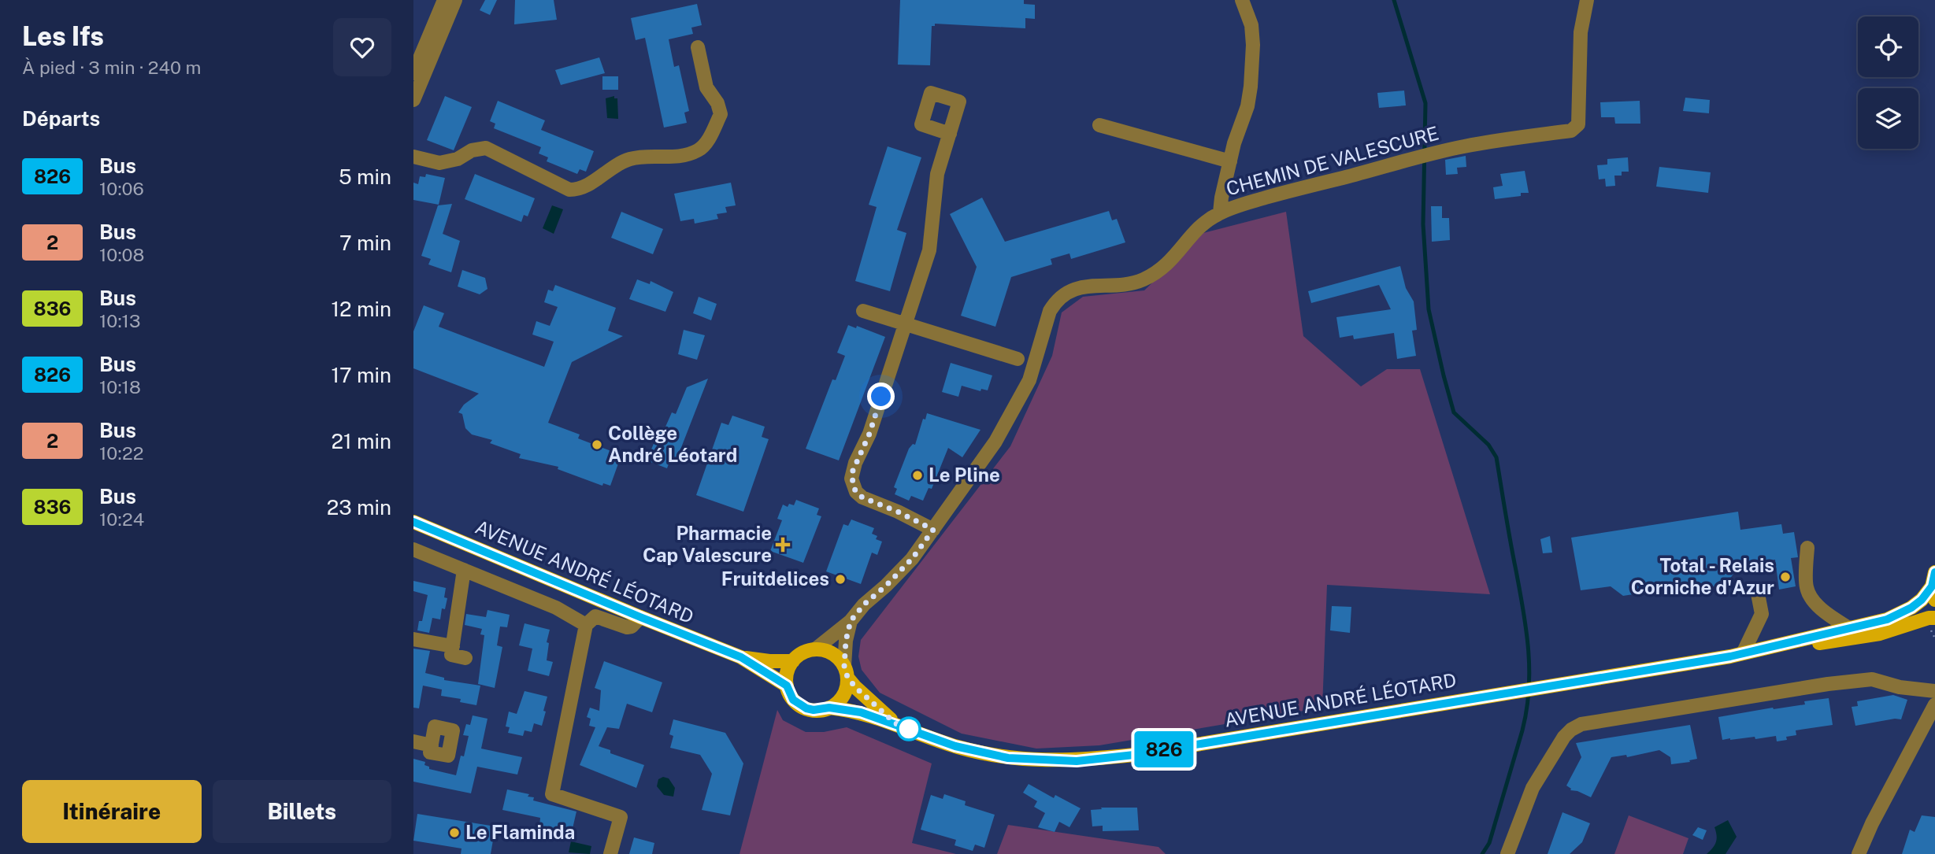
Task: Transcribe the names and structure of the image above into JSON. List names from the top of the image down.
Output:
{
  "streets": {
    "main road": ["AVENUE ANDRÉ LÉOTARD"],
    "street": ["CHEMIN DE VALESCURE"]
  },
  "crossings": [
    ["CHEMIN DE VALESCURE", "AVENUE ANDRÉ LÉOTARD"]
  ],
  "places": {
    "other": [
      "Collège André Léotard",
      "Le Pline",
      "Total - Relais Corniche d'Azur",
      "Fruitdelices",
      "Le Flaminda"
    ],
    "health": ["Pharmacie Cap Valescure"]
  },
  "lines": ["bus line 826"],
  "page": {
    "heading": [
      ["Les Ifs", "À pied · 3 min · 240 m"],
      "Départs"
    ],
    "on_map": "826",
    "list": [
      {
        "mark": "826",
        "name": "Bus",
        "note": "10:06",
        "value": "5 min"
      },
      {
        "mark": "2",
        "name": "Bus",
        "note": "10:08",
        "value": "7 min"
      },
      {
        "mark": "836",
        "name": "Bus",
        "note": "10:13",
        "value": "12 min"
      },
      {
        "mark": "826",
        "name": "Bus",
        "note": "10:18",
        "value": "17 min"
      },
      {
        "mark": "2",
        "name": "Bus",
        "note": "10:22",
        "value": "21 min"
      },
      {
        "mark": "836",
        "name": "Bus",
        "note": "10:24",
        "value": "23 min"
      }
    ],
    "buttons": ["Itinéraire", "Billets"]
  }
}
